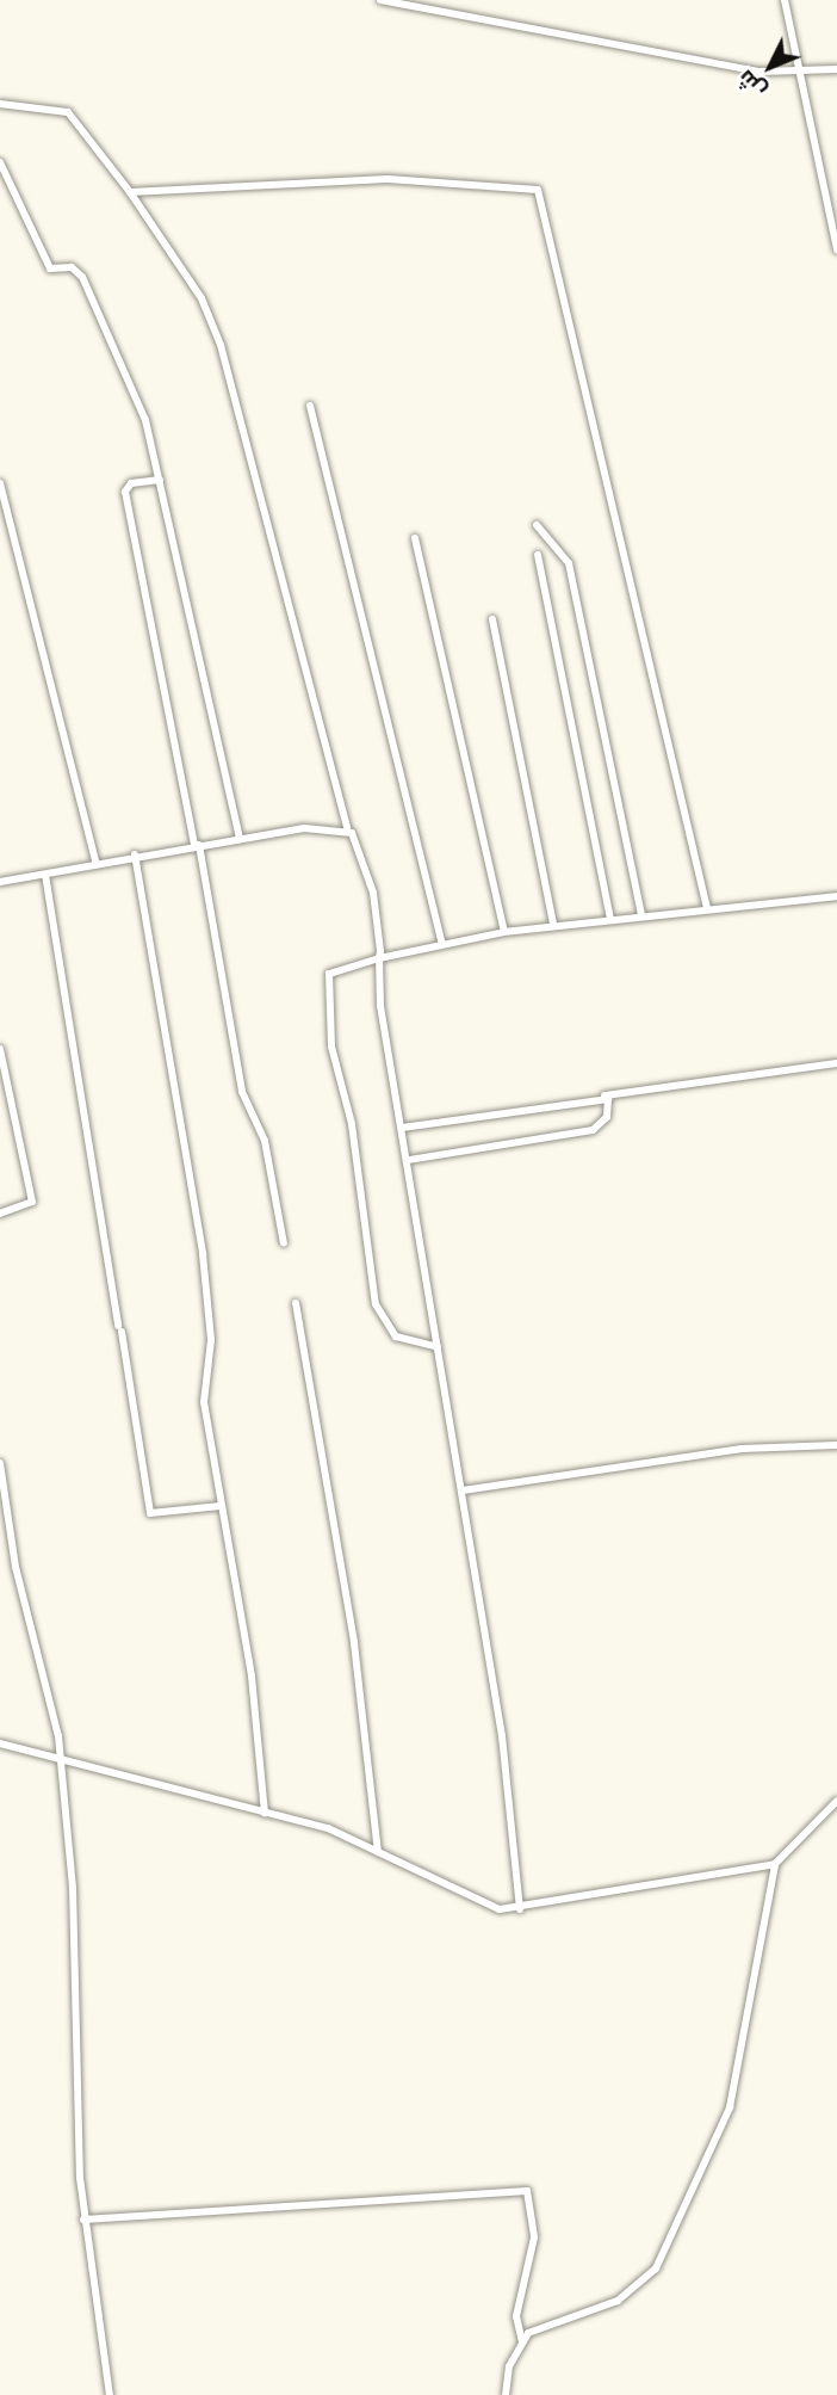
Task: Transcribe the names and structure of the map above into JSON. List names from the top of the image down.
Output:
{
  "north": "bottom left"
}
